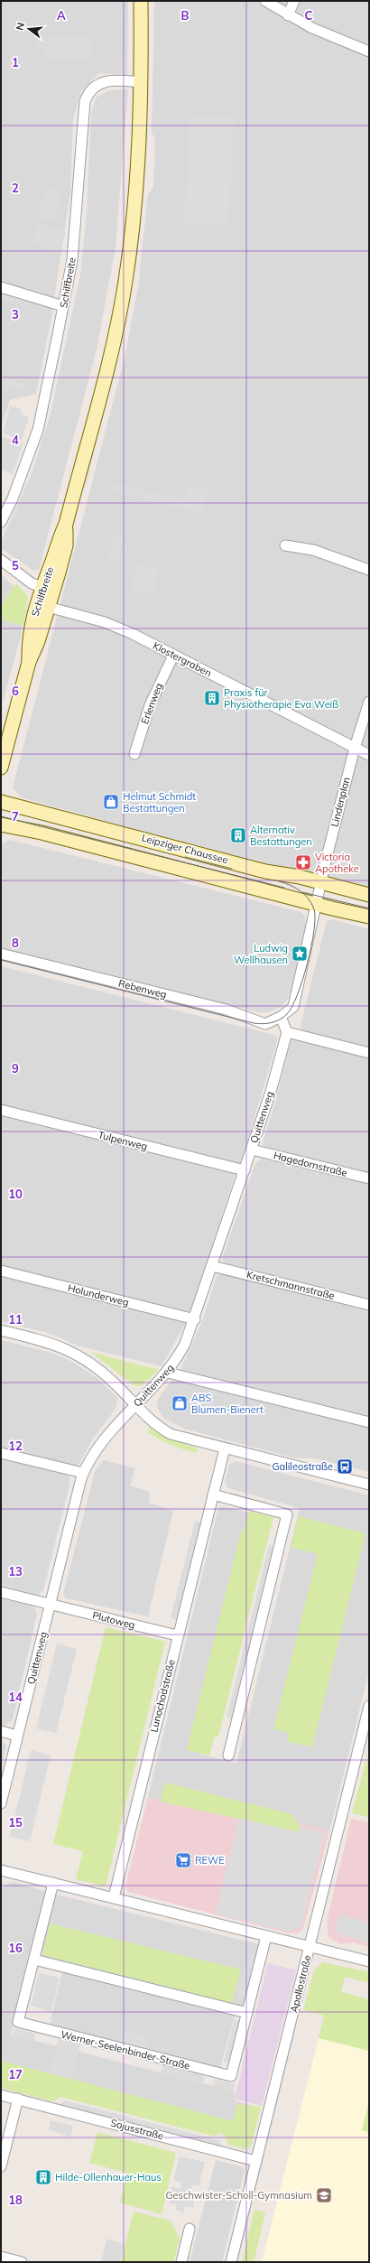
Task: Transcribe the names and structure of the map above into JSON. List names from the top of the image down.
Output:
{
  "streets": {
    "main road": ["Schilfbreite", "Leipziger Chaussee"],
    "street": [
      "Klostergraben",
      "Erlenweg",
      "Lindenplan",
      "Rebenweg",
      "Quittenweg",
      "Tulpenweg",
      "Hagedornstraße",
      "Kretschmannstraße",
      "Holunderweg",
      "Plutoweg",
      "Lunochodstraße",
      "Apollostraße",
      "Werner-Seelenbinder-Straße",
      "Sojusstraße"
    ]
  },
  "crossings": [
    ["Schilfbreite", "Klostergraben"],
    ["Klostergraben", "Erlenweg"],
    ["Klostergraben", "Lindenplan"],
    ["Lindenplan", "Leipziger Chaussee"],
    ["Quittenweg", "Tulpenweg"],
    ["Quittenweg", "Hagedornstraße"],
    ["Quittenweg", "Kretschmannstraße"],
    ["Quittenweg", "Holunderweg"],
    ["Quittenweg", "Plutoweg"],
    ["Plutoweg", "Lunochodstraße"],
    ["Apollostraße", "Sojusstraße"]
  ],
  "places": {
    "building": ["Praxis für Physiotherapie Eva Weiß", "Alternativ Bestattungen", "Hilde-Ollenhauer-Haus"],
    "shop": ["Helmut Schmidt Bestattungen", "ABS Blumen-Bienert"],
    "pharmacy": ["Victoria Apotheke"],
    "place": ["Ludwig Wellhausen"],
    "bus stop": ["Galileostraße"],
    "supermarket": ["REWE"],
    "school or university": ["Geschwister-Scholl-Gymnasium"]
  },
  "north": "left",
  "grid": {
    "columns": ["A", "B", "C"],
    "rows": [
      "1",
      "2",
      "3",
      "4",
      "5",
      "6",
      "7",
      "8",
      "9",
      "10",
      "11",
      "12",
      "13",
      "14",
      "15",
      "16",
      "17",
      "18"
    ]
  }
}
